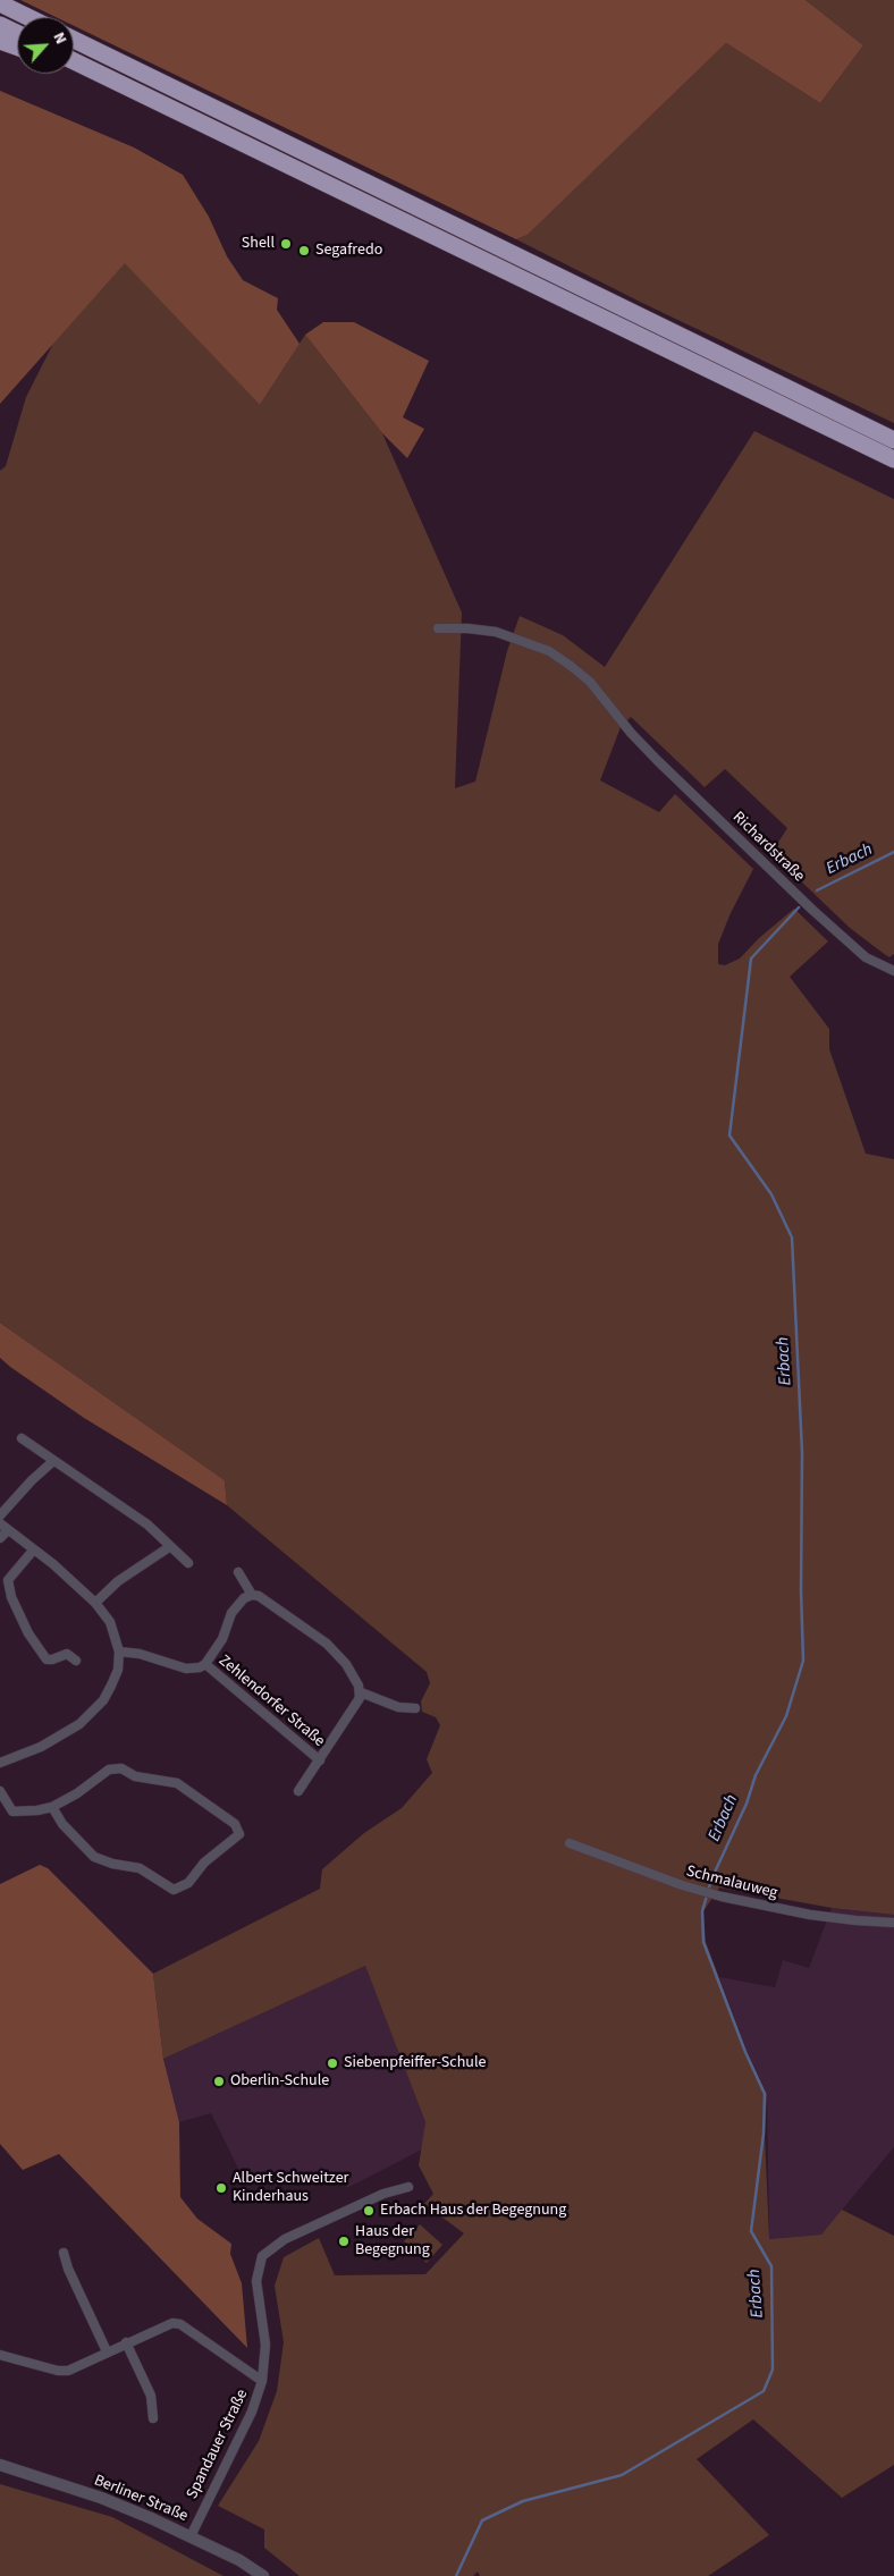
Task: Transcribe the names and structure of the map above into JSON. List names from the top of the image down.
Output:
{
  "streets": {
    "street": [
      "Richardstraße",
      "Zehlendorfer Straße",
      "Schmalauweg",
      "Spandauer Straße",
      "Berliner Straße"
    ]
  },
  "crossings": [
    ["Spandauer Straße", "Berliner Straße"]
  ],
  "water": ["Erbach"],
  "places": [
    "Shell",
    "Segafredo",
    "Siebenpfeiffer-Schule",
    "Oberlin-Schule",
    "Albert Schweitzer Kinderhaus",
    "Erbach Haus der Begegnung",
    "Haus der Begegnung"
  ],
  "north": "top right"
}
